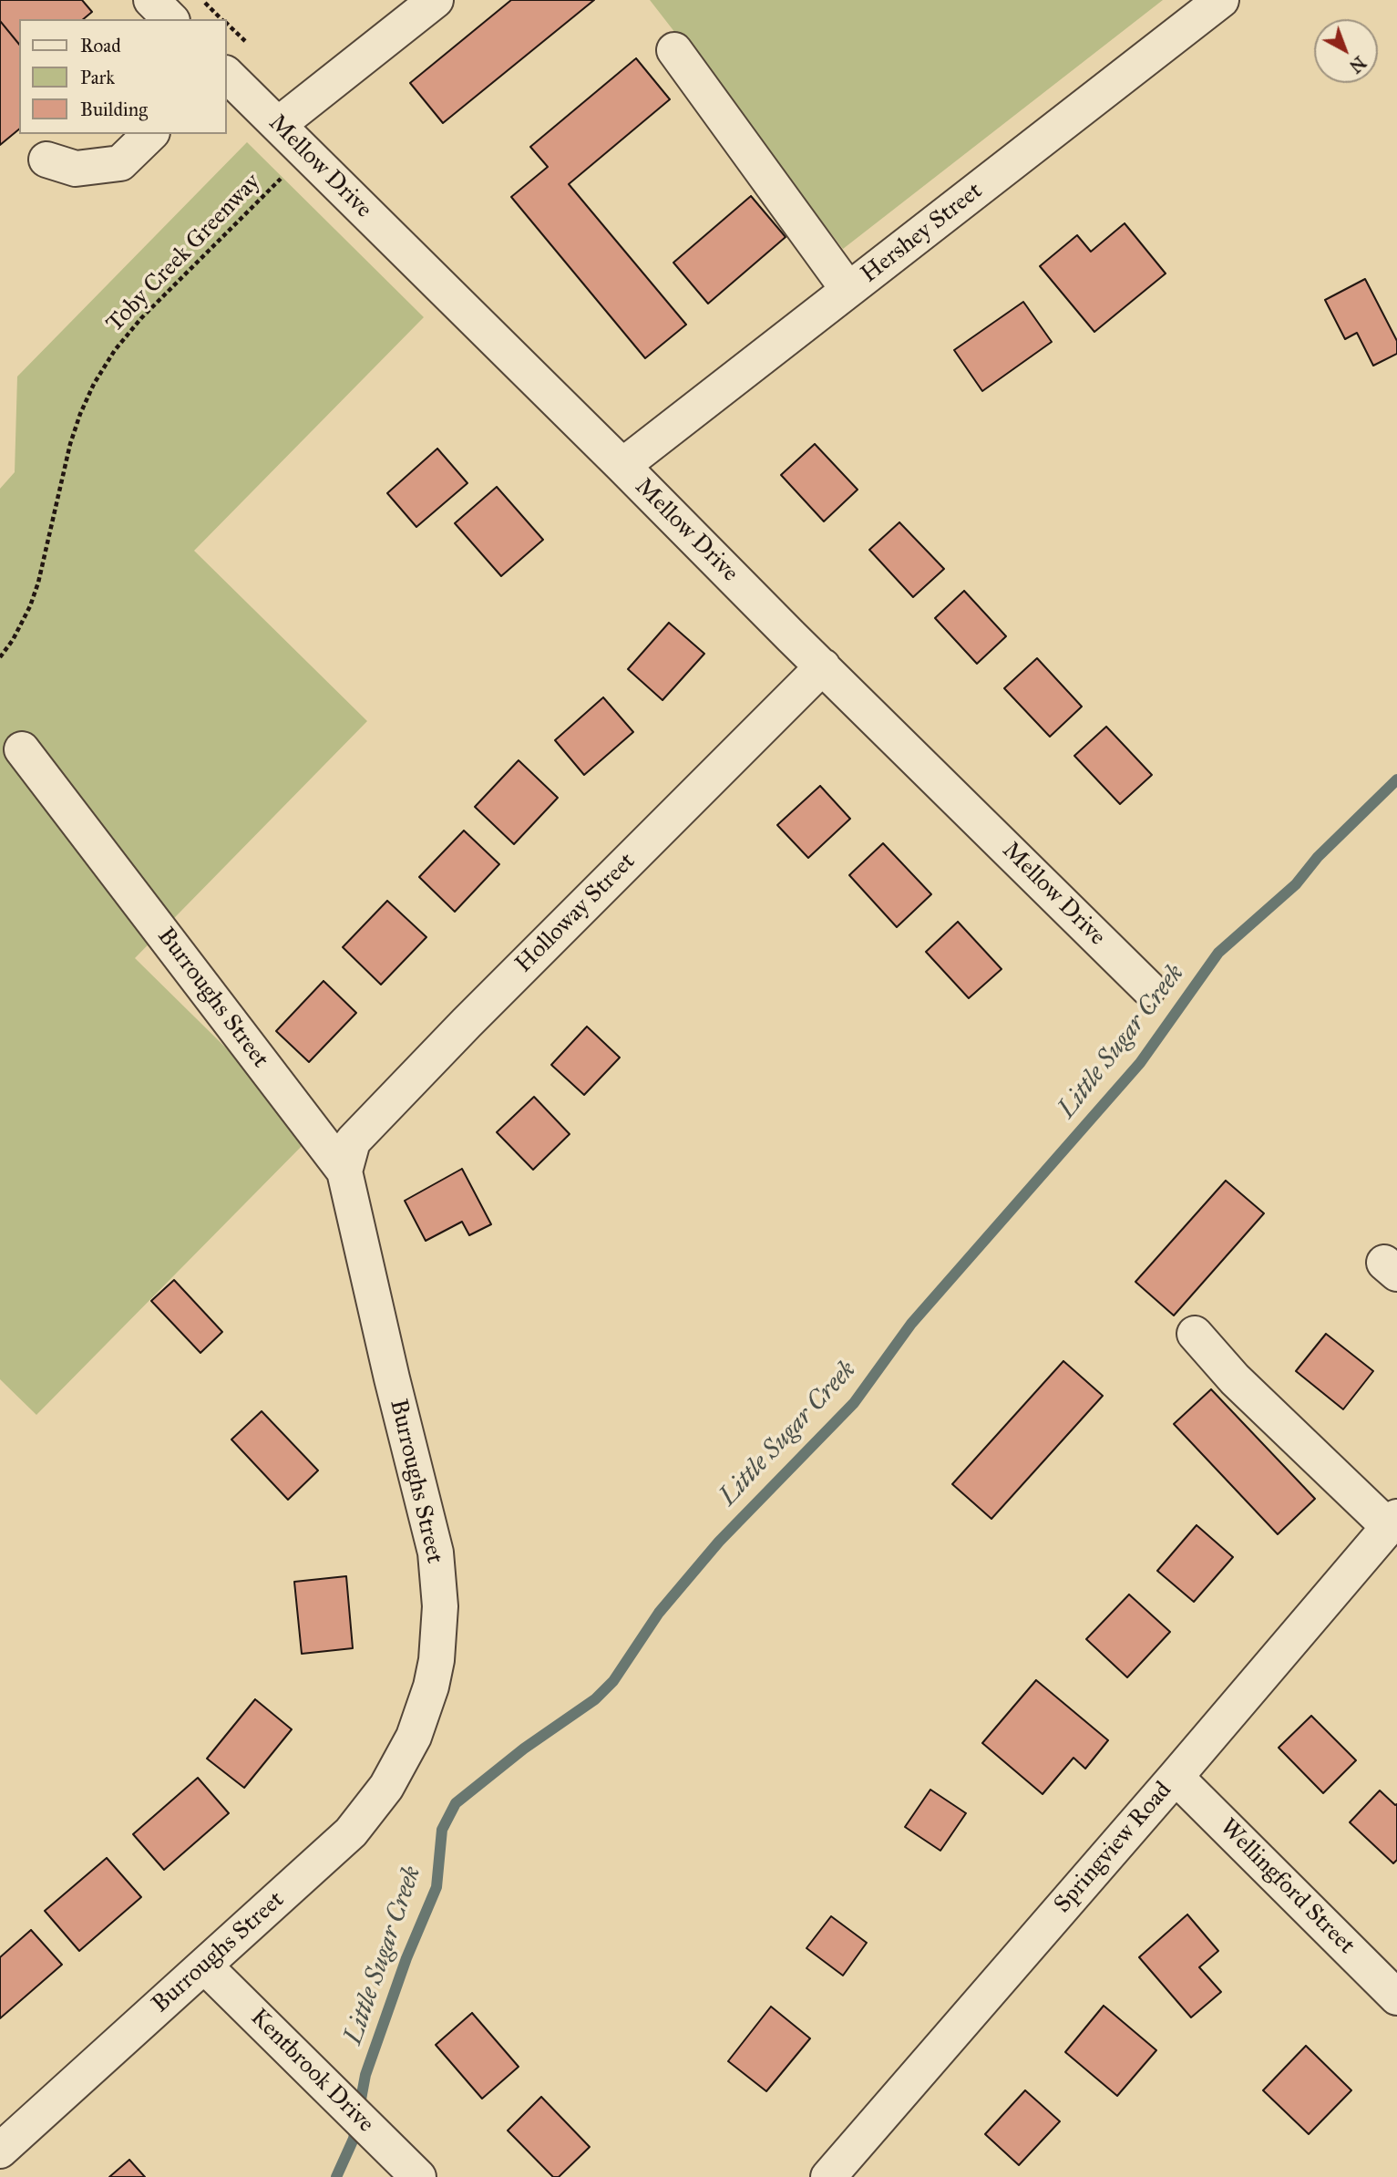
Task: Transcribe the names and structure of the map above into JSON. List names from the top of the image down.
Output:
{
  "streets": {
    "street": [
      "Mellow Drive",
      "Hershey Street",
      "Holloway Street",
      "Burroughs Street",
      "Springview Road",
      "Wellingford Street",
      "Kentbrook Drive"
    ],
    "path": ["Toby Creek Greenway"]
  },
  "crossings": [
    ["Mellow Drive", "Hershey Street"],
    ["Mellow Drive", "Holloway Street"],
    ["Holloway Street", "Burroughs Street"],
    ["Burroughs Street", "Kentbrook Drive"],
    ["Springview Road", "Wellingford Street"]
  ],
  "water": ["Little Sugar Creek"],
  "legend": ["Road", "Park", "Building"],
  "north": "bottom right"
}
